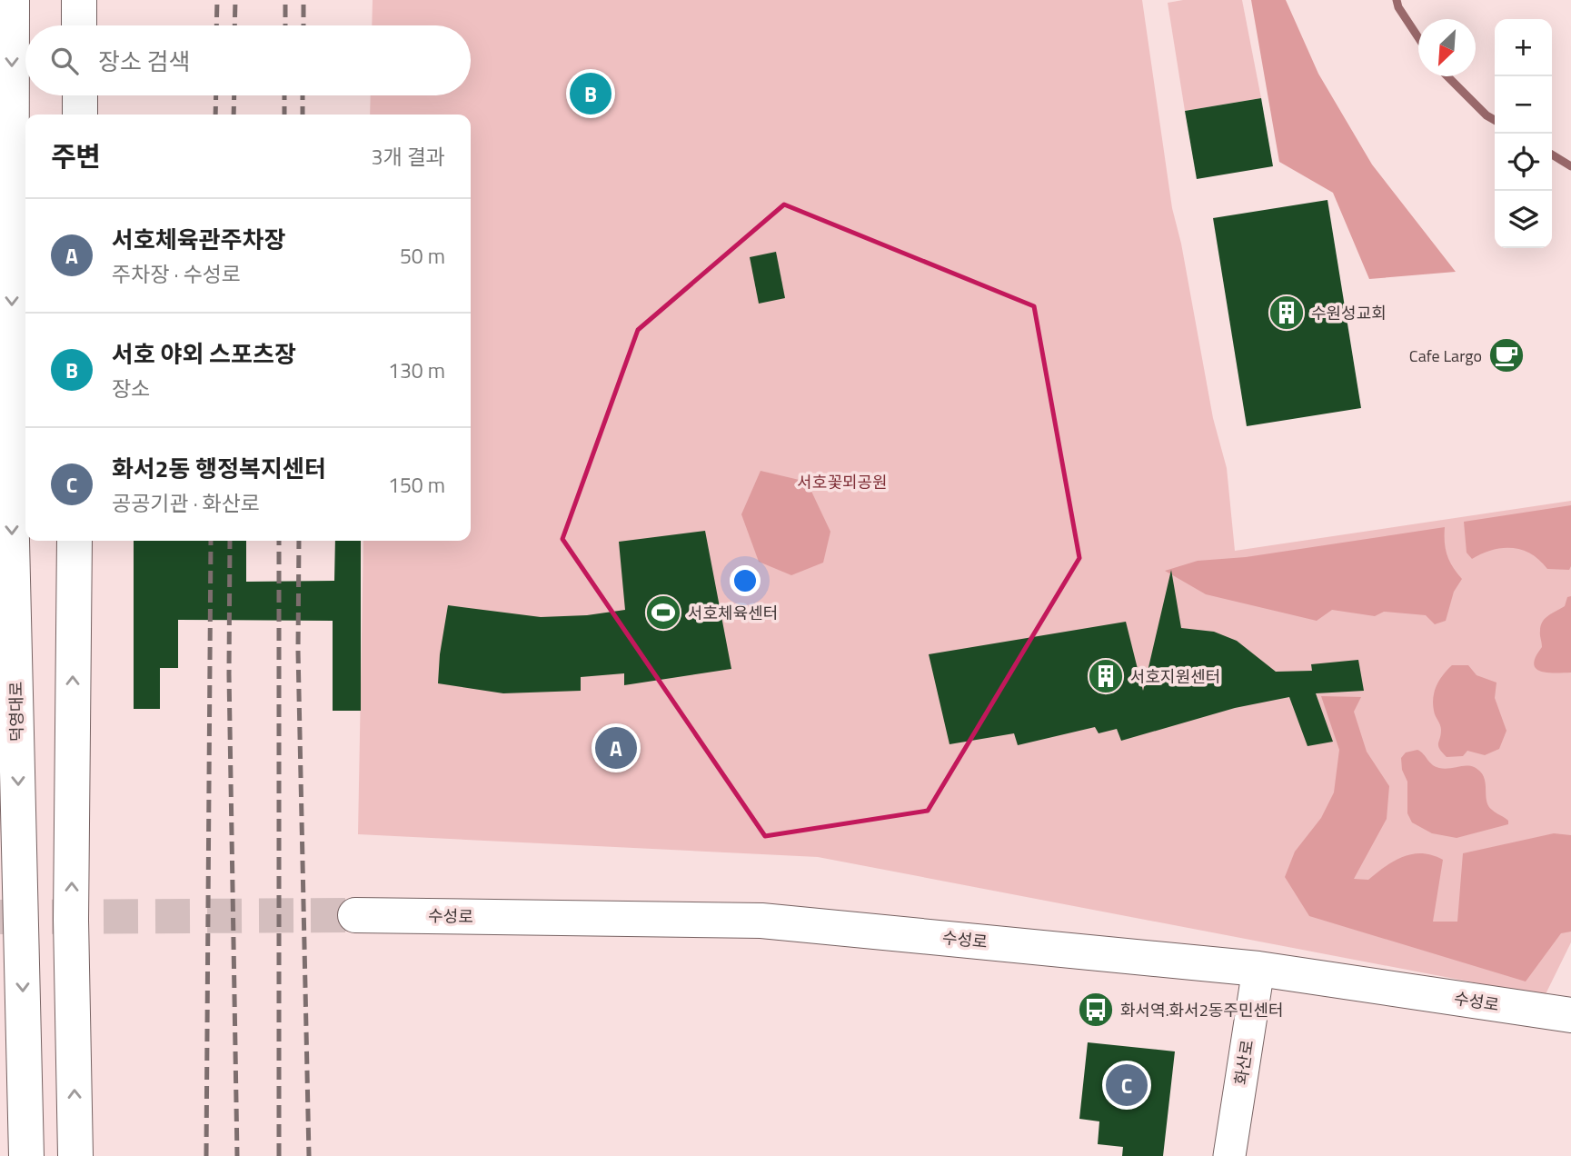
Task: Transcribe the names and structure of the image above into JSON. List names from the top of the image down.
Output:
{
  "streets": {
    "main road": ["덕영대로", "수성로"],
    "street": ["화산로"]
  },
  "crossings": [
    ["수성로", "화산로"]
  ],
  "parks": ["서호꽃뫼공원"],
  "places": {
    "building": ["수원성교회", "서호지원센터"],
    "cafe": ["Cafe Largo"],
    "sports": ["서호체육센터"],
    "bus stop": ["화서역.화서2동주민센터"]
  },
  "north": "bottom left",
  "page": {
    "map_buttons": ["+", "−"],
    "search": "장소 검색",
    "pins": ["B", "A", "C"],
    "heading": ["주변", "3개 결과"],
    "list": [
      {
        "mark": "A",
        "name": "서호체육관주차장",
        "note": "주차장 · 수성로",
        "value": "50 m"
      },
      {
        "mark": "B",
        "name": "서호 야외 스포츠장",
        "note": "장소",
        "value": "130 m"
      },
      {
        "mark": "C",
        "name": "화서2동 행정복지센터",
        "note": "공공기관 · 화산로",
        "value": "150 m"
      }
    ]
  }
}
